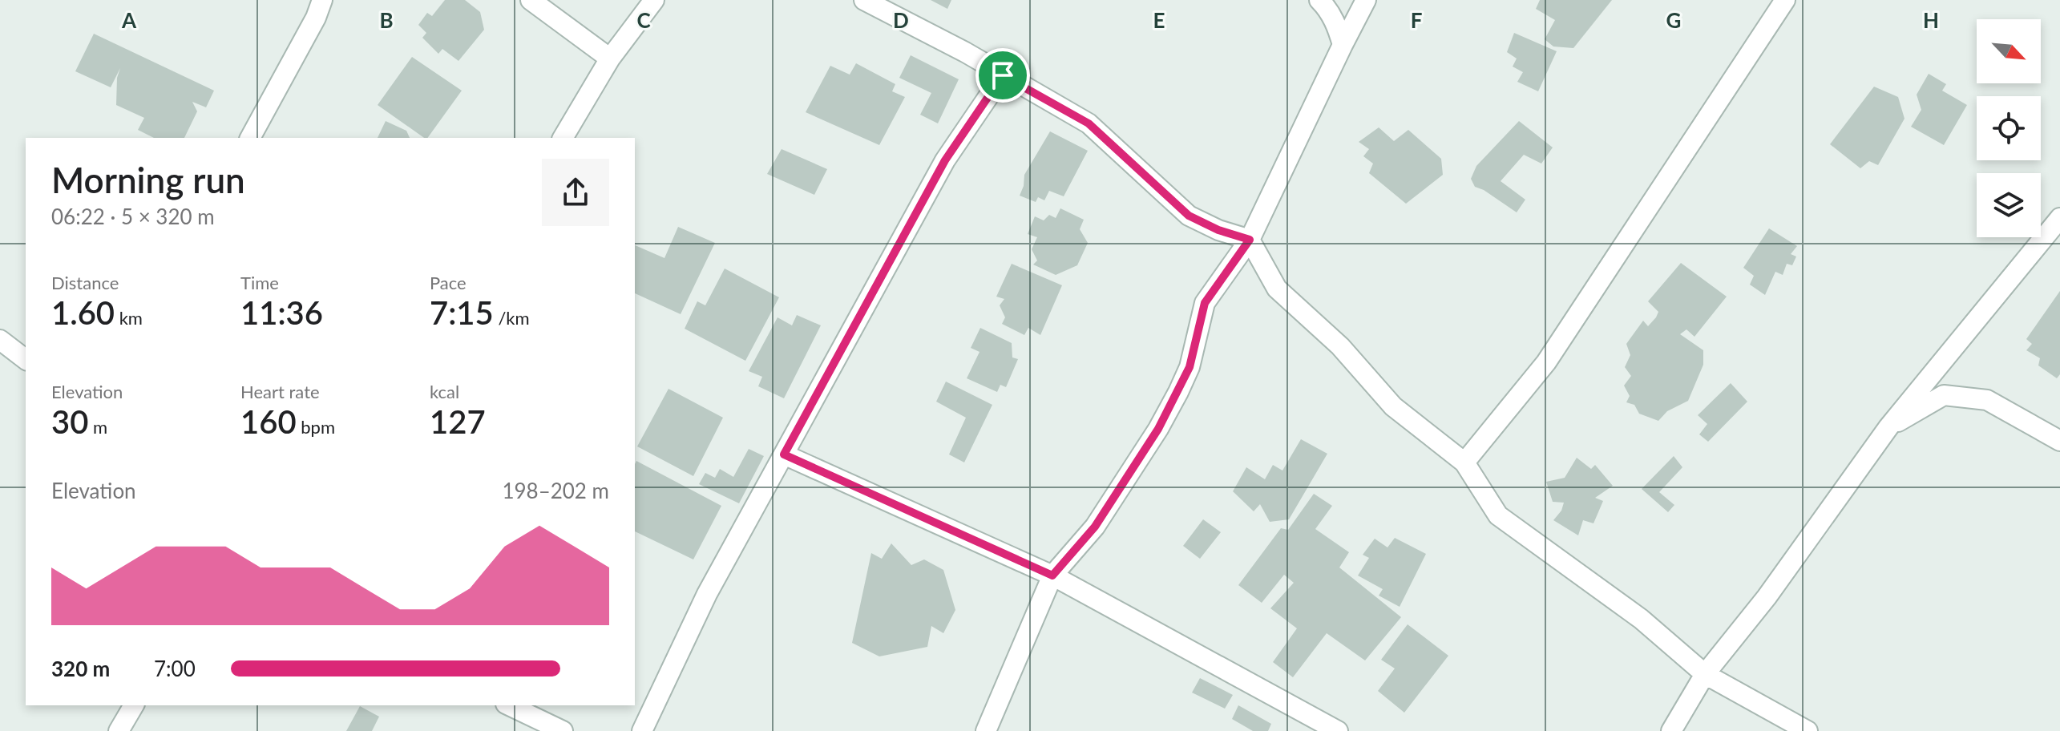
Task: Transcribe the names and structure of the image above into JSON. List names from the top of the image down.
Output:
{
  "north": "bottom right",
  "page": {
    "heading": ["Morning run", "06:22 · 5 × 320 m"],
    "stats": [
      ["Distance", "1.60 km"],
      ["Time", "11:36"],
      ["Pace", "7:15 /km"],
      ["Elevation", "30 m"],
      ["Heart rate", "160 bpm"],
      ["kcal", "127"]
    ],
    "chart": ["Elevation", "198–202 m"],
    "list": [
      {
        "name": "320 m",
        "note": "7:00"
      }
    ]
  },
  "grid": {
    "columns": [
      "A",
      "B",
      "C",
      "D",
      "E",
      "F",
      "G",
      "H"
    ]
  }
}
